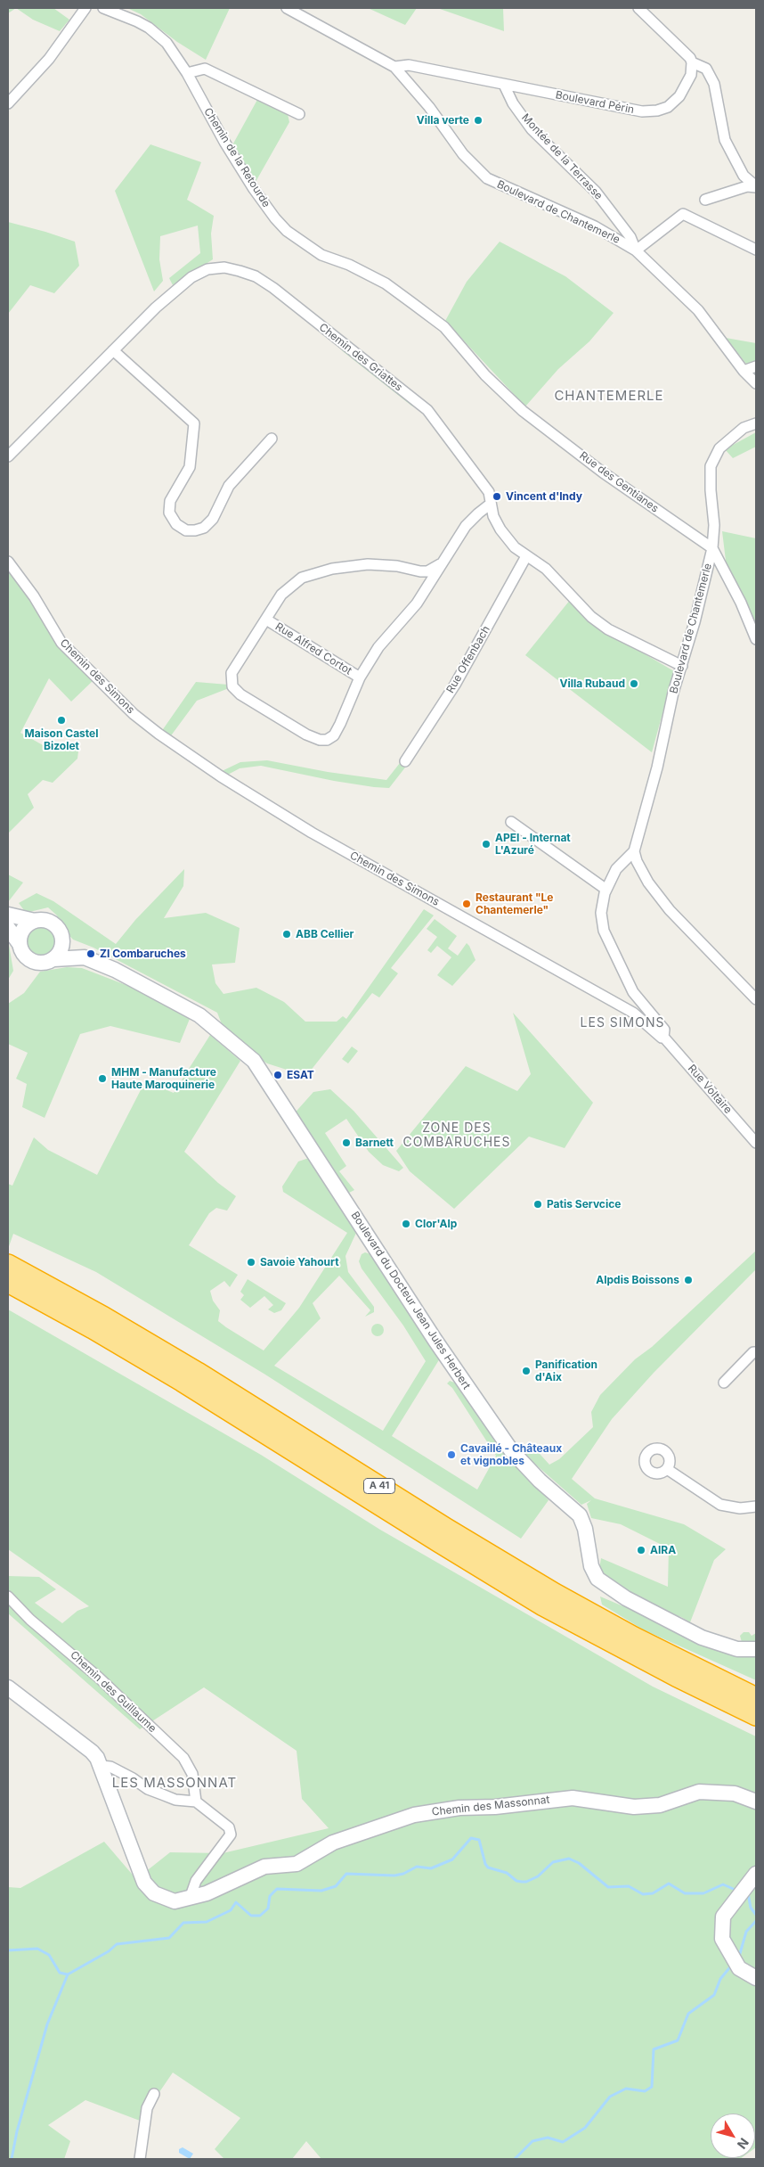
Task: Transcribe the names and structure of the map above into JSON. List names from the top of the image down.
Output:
{
  "streets": {
    "highway": ["A 41"],
    "street": [
      "Boulevard Périn",
      "Montée de la Terrasse",
      "Chemin de la Retourde",
      "Boulevard de Chantemerle",
      "Chemin des Griattes",
      "Rue des Gentianes",
      "Rue Alfred Cortot",
      "Rue Offenbach",
      "Chemin des Simons",
      "Rue Voltaire",
      "Boulevard du Docteur Jean Jules Herbert",
      "Chemin des Guillaume",
      "Chemin des Massonnat"
    ]
  },
  "crossings": [
    ["Boulevard Périn", "Montée de la Terrasse"],
    ["Boulevard Périn", "Boulevard de Chantemerle"],
    ["Montée de la Terrasse", "Boulevard de Chantemerle"],
    ["Chemin de la Retourde", "Rue des Gentianes"],
    ["Boulevard de Chantemerle", "Chemin des Griattes"],
    ["Boulevard de Chantemerle", "Rue des Gentianes"],
    ["Chemin des Griattes", "Rue Offenbach"],
    ["Chemin des Simons", "Rue Voltaire"]
  ],
  "districts": [
    "CHANTEMERLE",
    "LES SIMONS",
    "ZONE DES COMBARUCHES",
    "LES MASSONNAT"
  ],
  "places": [
    "Villa verte",
    "Vincent d'Indy",
    "Villa Rubaud",
    "Maison Castel Bizolet",
    "APEI - Internat L'Azuré",
    "Restaurant \"Le Chantemerle\"",
    "ABB Cellier",
    "ZI Combaruches",
    "ESAT",
    "MHM - Manufacture Haute Maroquinerie",
    "Barnett",
    "Patis Servcice",
    "Clor'Alp",
    "Savoie Yahourt",
    "Alpdis Boissons",
    "Panification d'Aix",
    "Cavaillé - Châteaux et vignobles",
    "AIRA"
  ],
  "north": "bottom right"
}
